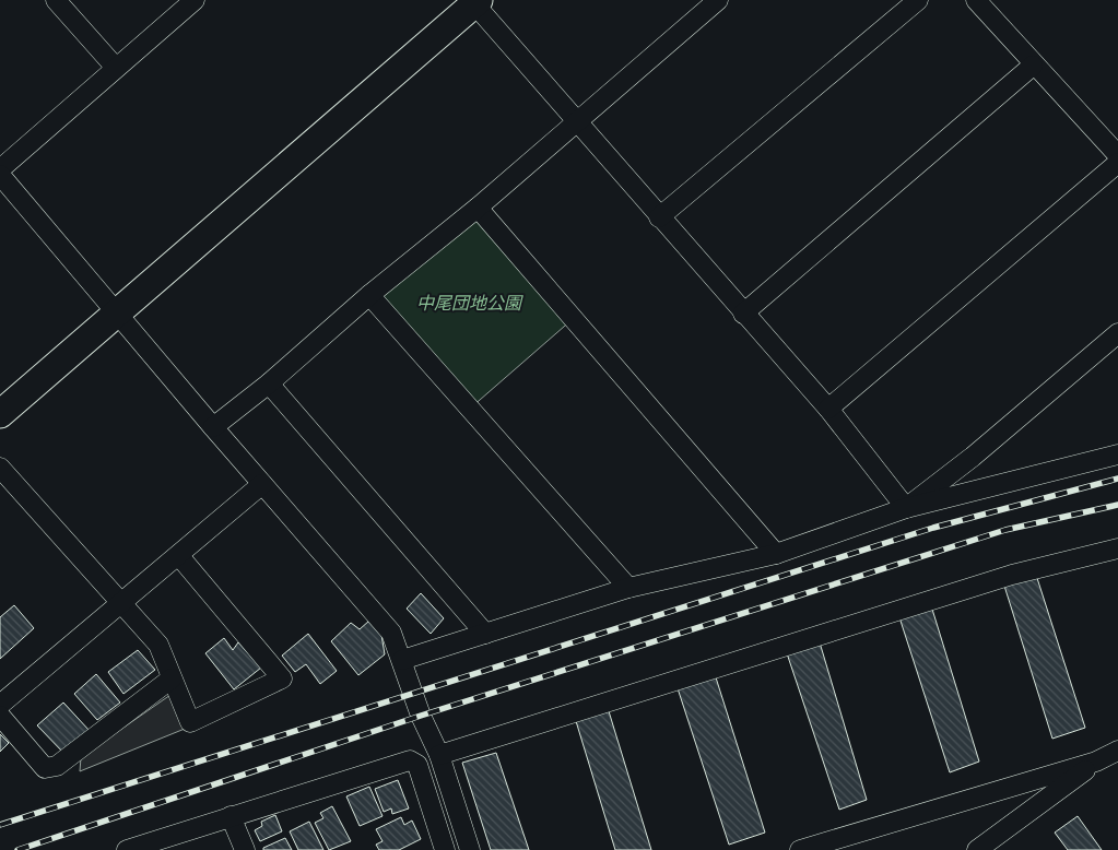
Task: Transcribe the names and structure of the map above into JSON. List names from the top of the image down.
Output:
{
  "parks": ["中尾団地公園"]
}
